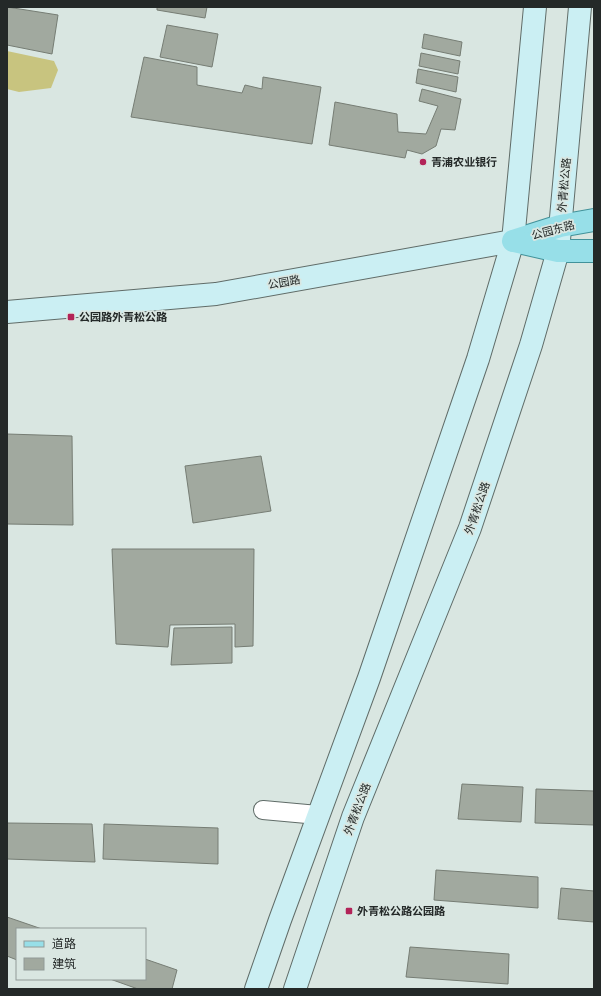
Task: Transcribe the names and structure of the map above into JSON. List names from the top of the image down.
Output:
{
  "streets": {
    "main road": ["外青松公路", "公园东路", "公园路"]
  },
  "crossings": [
    ["外青松公路", "公园东路"],
    ["外青松公路", "公园路"],
    ["公园东路", "公园路"]
  ],
  "places": {
    "other": ["青浦农业银行"],
    "transit": ["公园路外青松公路", "外青松公路公园路"]
  },
  "legend": ["道路", "建筑"]
}
